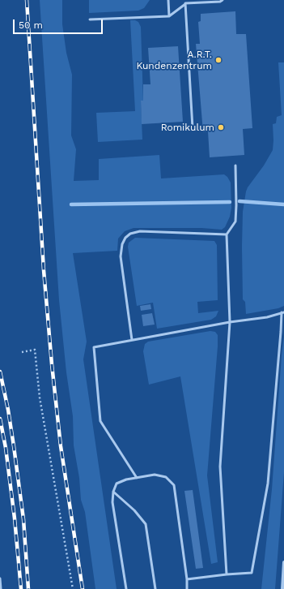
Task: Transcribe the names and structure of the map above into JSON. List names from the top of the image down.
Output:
{
  "places": ["A.R.T. Kundenzentrum", "Romikulum"],
  "scale_bar": "50 m"
}
